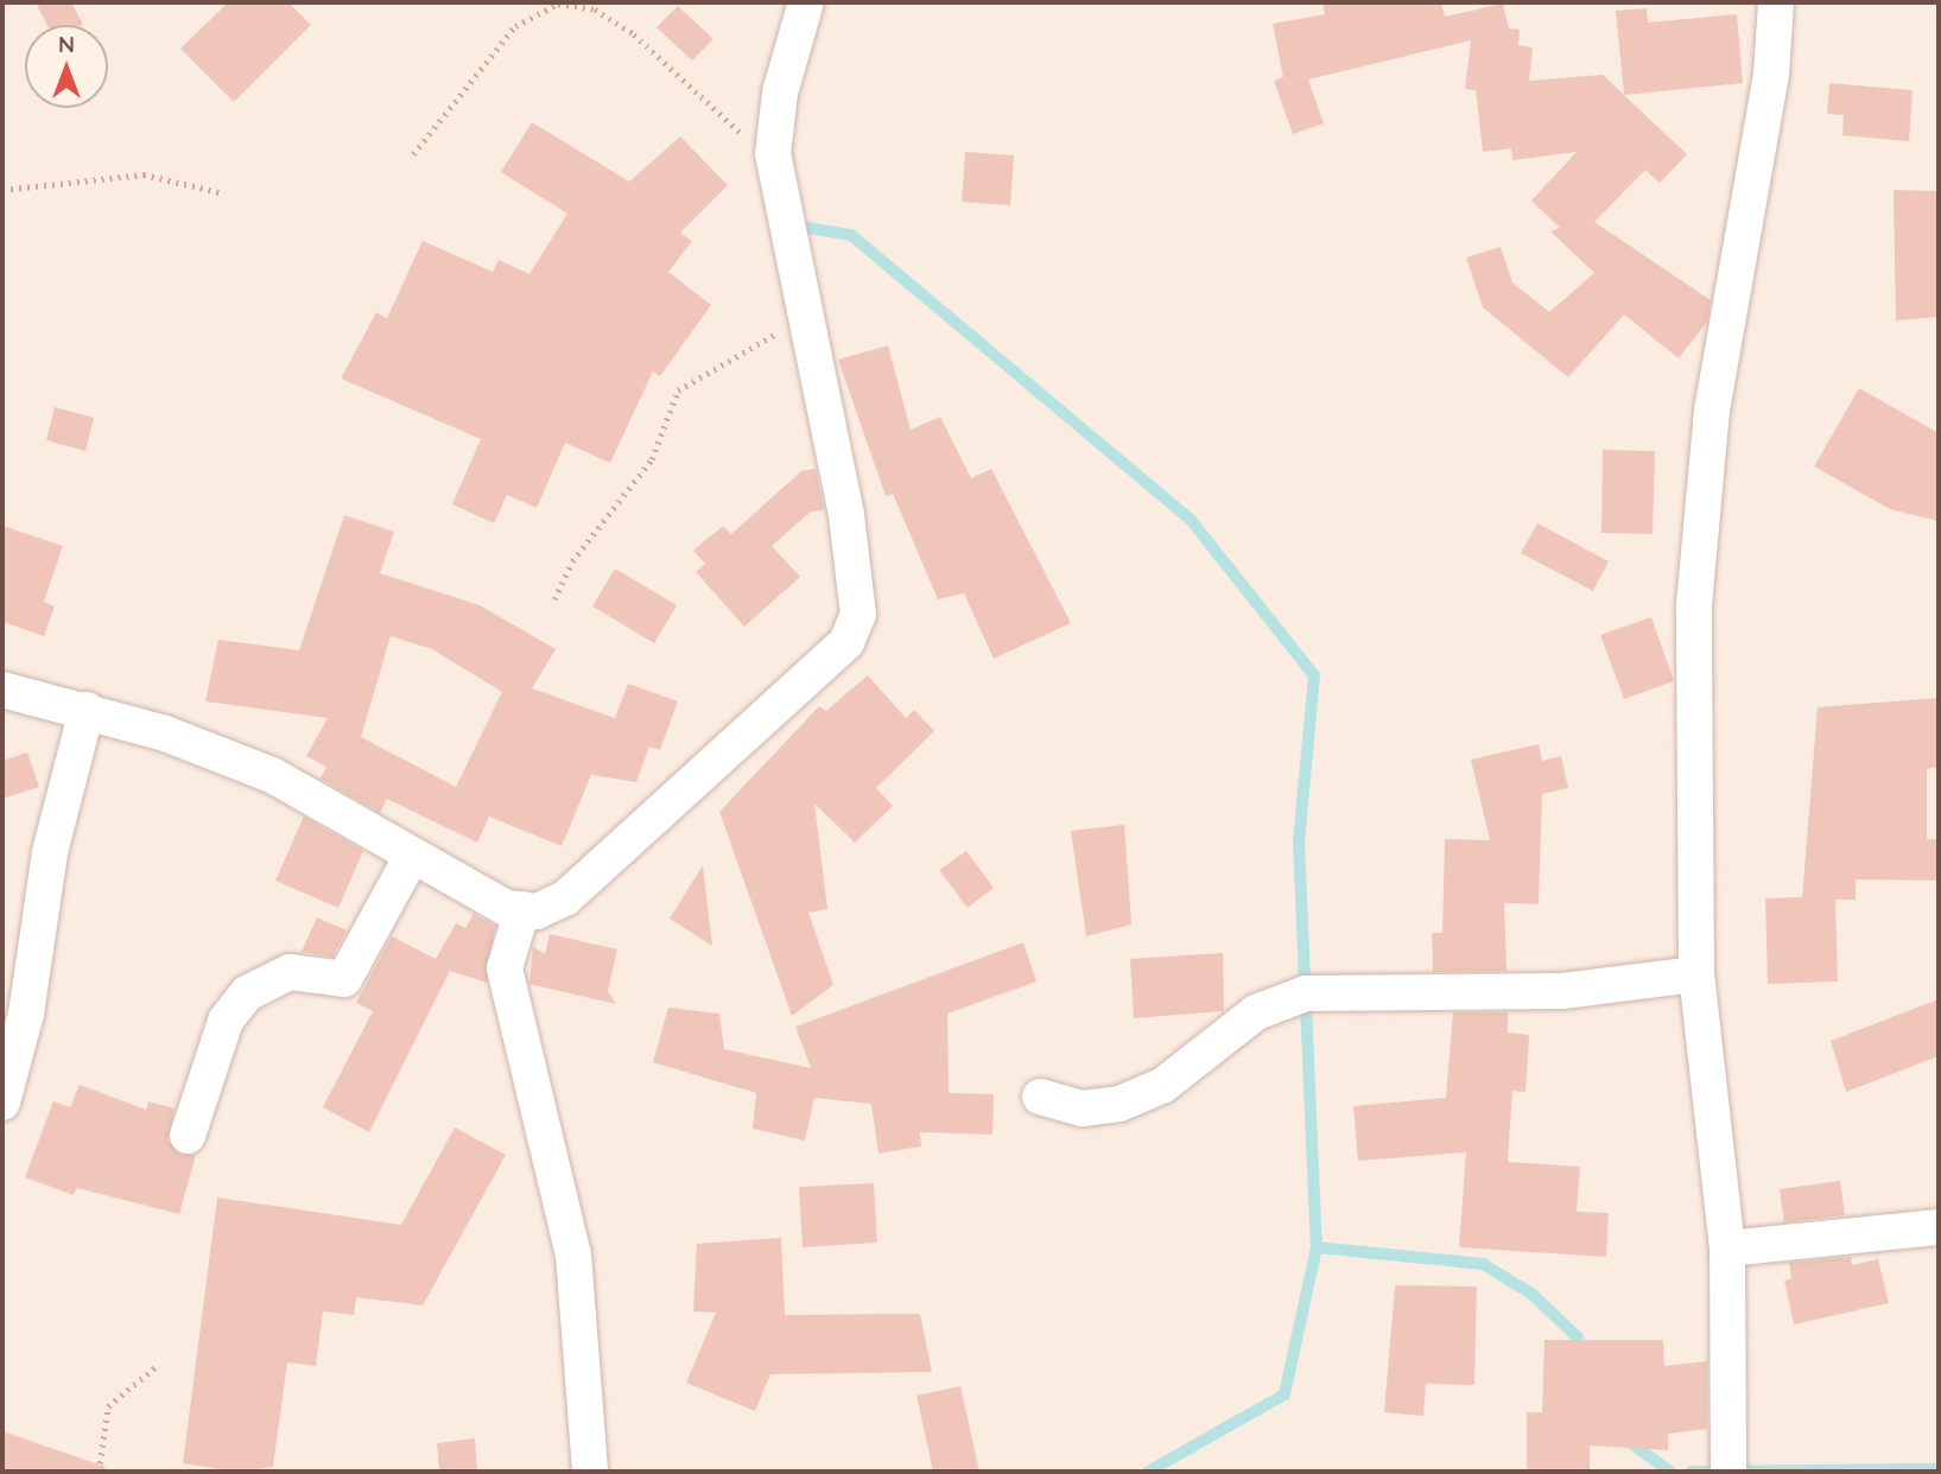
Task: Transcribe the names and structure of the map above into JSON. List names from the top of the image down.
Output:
{
  "north": "top"
}
